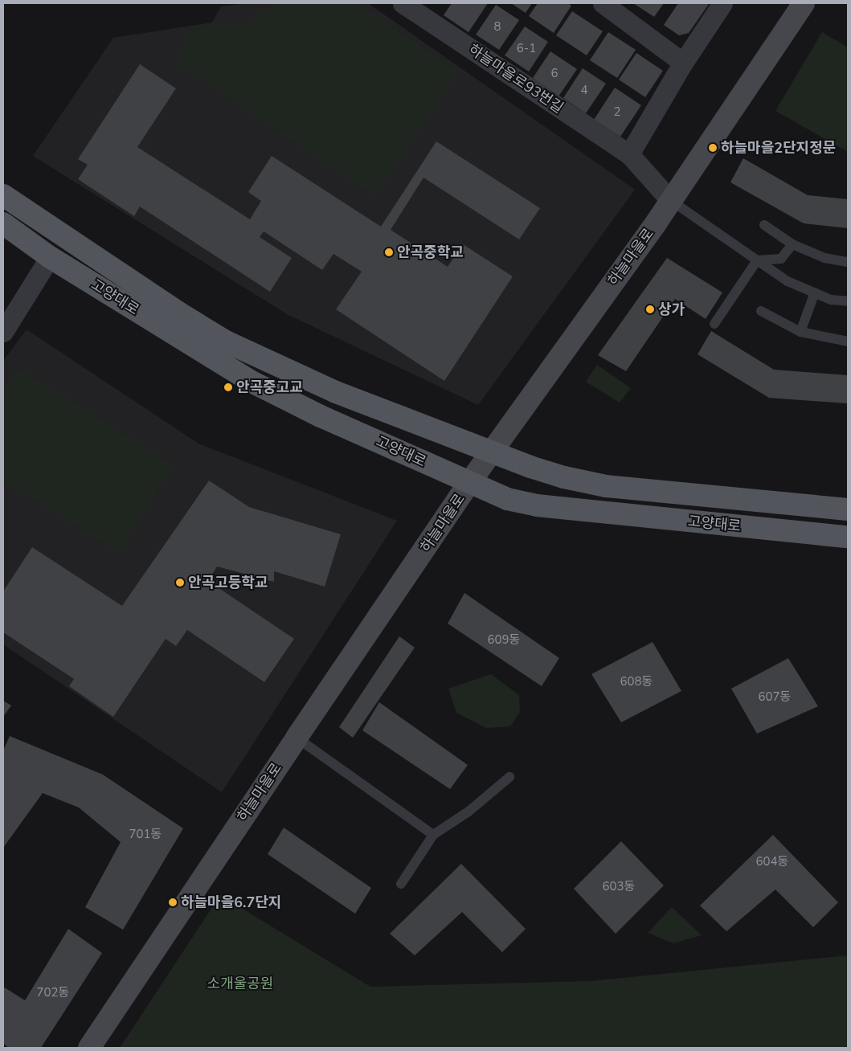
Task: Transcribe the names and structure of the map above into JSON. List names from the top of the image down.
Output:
{
  "streets": {
    "main road": ["하늘마을로", "고양대로"],
    "street": ["하늘마을로93번길"]
  },
  "crossings": [
    ["하늘마을로93번길", "하늘마을로"],
    ["하늘마을로", "고양대로"]
  ],
  "parks": ["소개울공원"],
  "places": [
    "하늘마을2단지정문",
    "안곡중학교",
    "상가",
    "안곡중고교",
    "안곡고등학교",
    "하늘마을6.7단지"
  ],
  "house_numbers": [
    "8",
    "6-1",
    "6",
    "4",
    "2",
    "609동",
    "608동",
    "607동",
    "701동",
    "604동",
    "603동",
    "702동"
  ]
}
